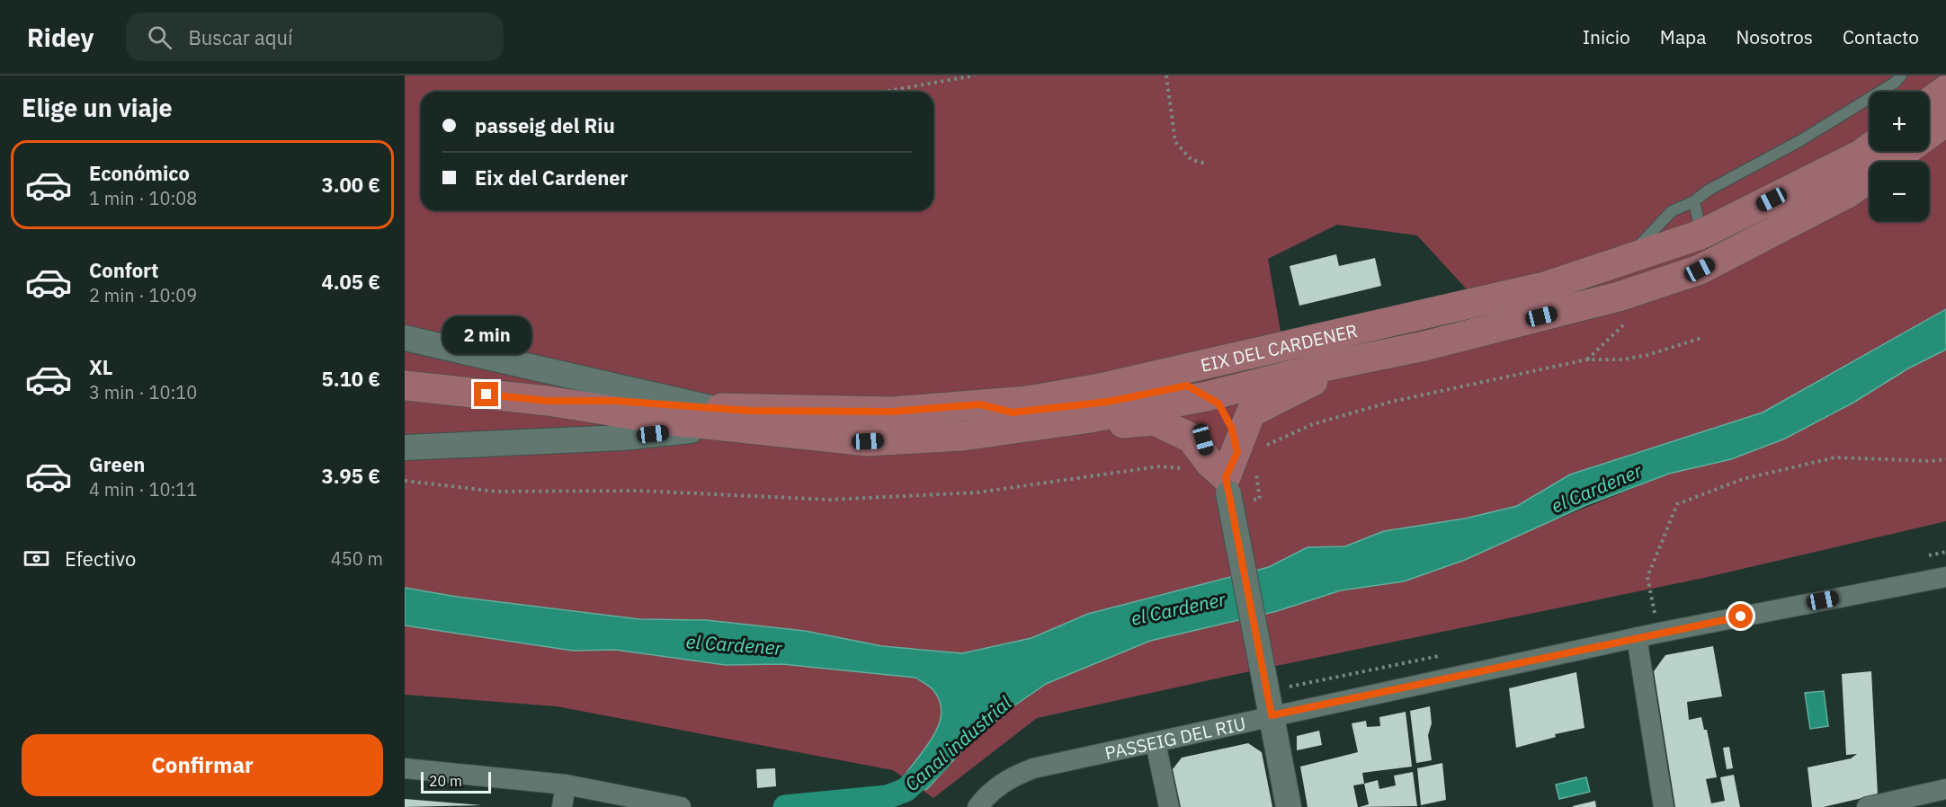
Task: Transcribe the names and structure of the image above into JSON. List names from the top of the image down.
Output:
{
  "streets": {
    "main road": ["EIX DEL CARDENER"],
    "street": ["PASSEIG DEL RIU"]
  },
  "water": ["el Cardener", "Canal industrial"],
  "scale_bar": "20 m",
  "page": {
    "header": "Ridey",
    "search": "Buscar aquí",
    "nav": [
      "Inicio",
      "Mapa",
      "Nosotros",
      "Contacto"
    ],
    "heading": "Elige un viaje",
    "map_buttons": ["+", "−"],
    "banner": ["passeig del Riu", "Eix del Cardener"],
    "list": [
      {
        "name": "Económico",
        "note": "1 min · 10:08",
        "value": "3.00 €"
      },
      {
        "name": "Confort",
        "note": "2 min · 10:09",
        "value": "4.05 €"
      },
      {
        "name": "XL",
        "note": "3 min · 10:10",
        "value": "5.10 €"
      },
      {
        "name": "Green",
        "note": "4 min · 10:11",
        "value": "3.95 €"
      }
    ],
    "bubble": "2 min",
    "pay": ["Efectivo", "450 m"],
    "buttons": "Confirmar",
    "scale": "20 m"
  }
}
